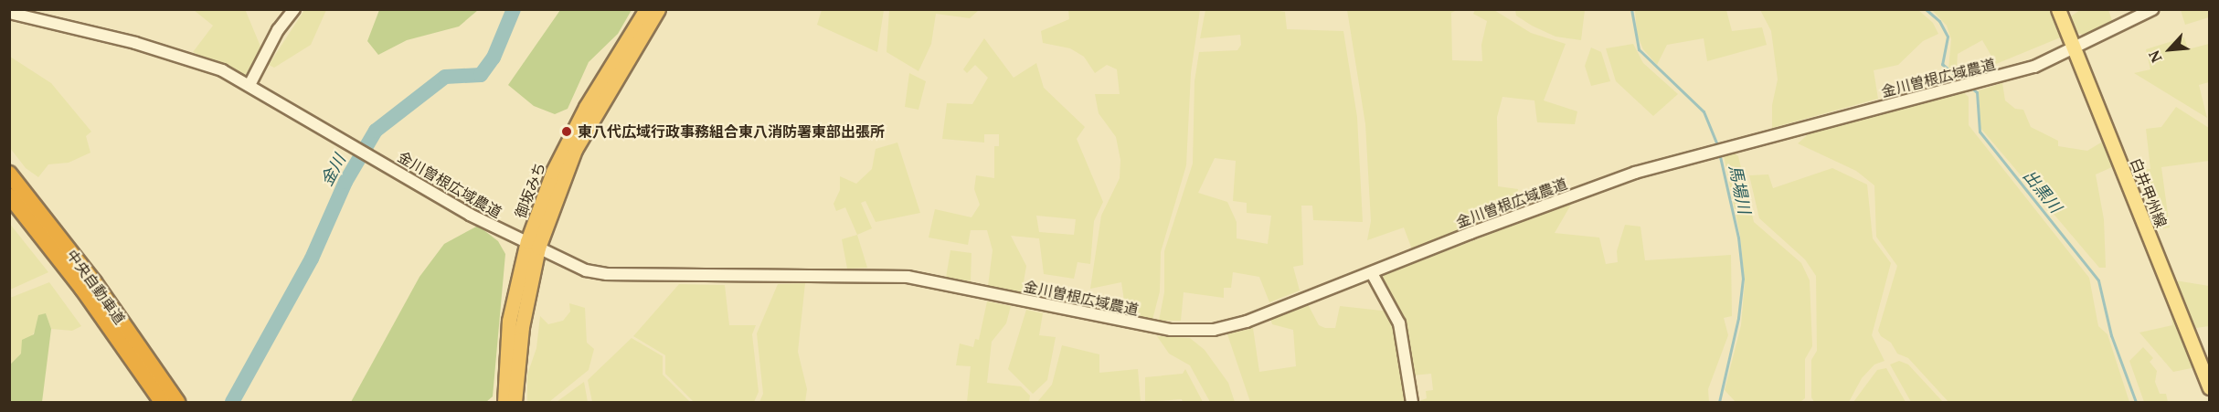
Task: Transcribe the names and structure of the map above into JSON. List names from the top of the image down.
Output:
{
  "streets": {
    "highway": ["御坂みち", "中央自動車道"],
    "main road": ["白井甲州線"],
    "street": ["金川曽根広域農道"]
  },
  "crossings": [
    ["金川曽根広域農道", "御坂みち"],
    ["金川曽根広域農道", "白井甲州線"]
  ],
  "water": ["金川", "馬場川", "出黒川"],
  "places": ["東八代広域行政事務組合東八消防署東部出張所"],
  "north": "bottom left"
}
